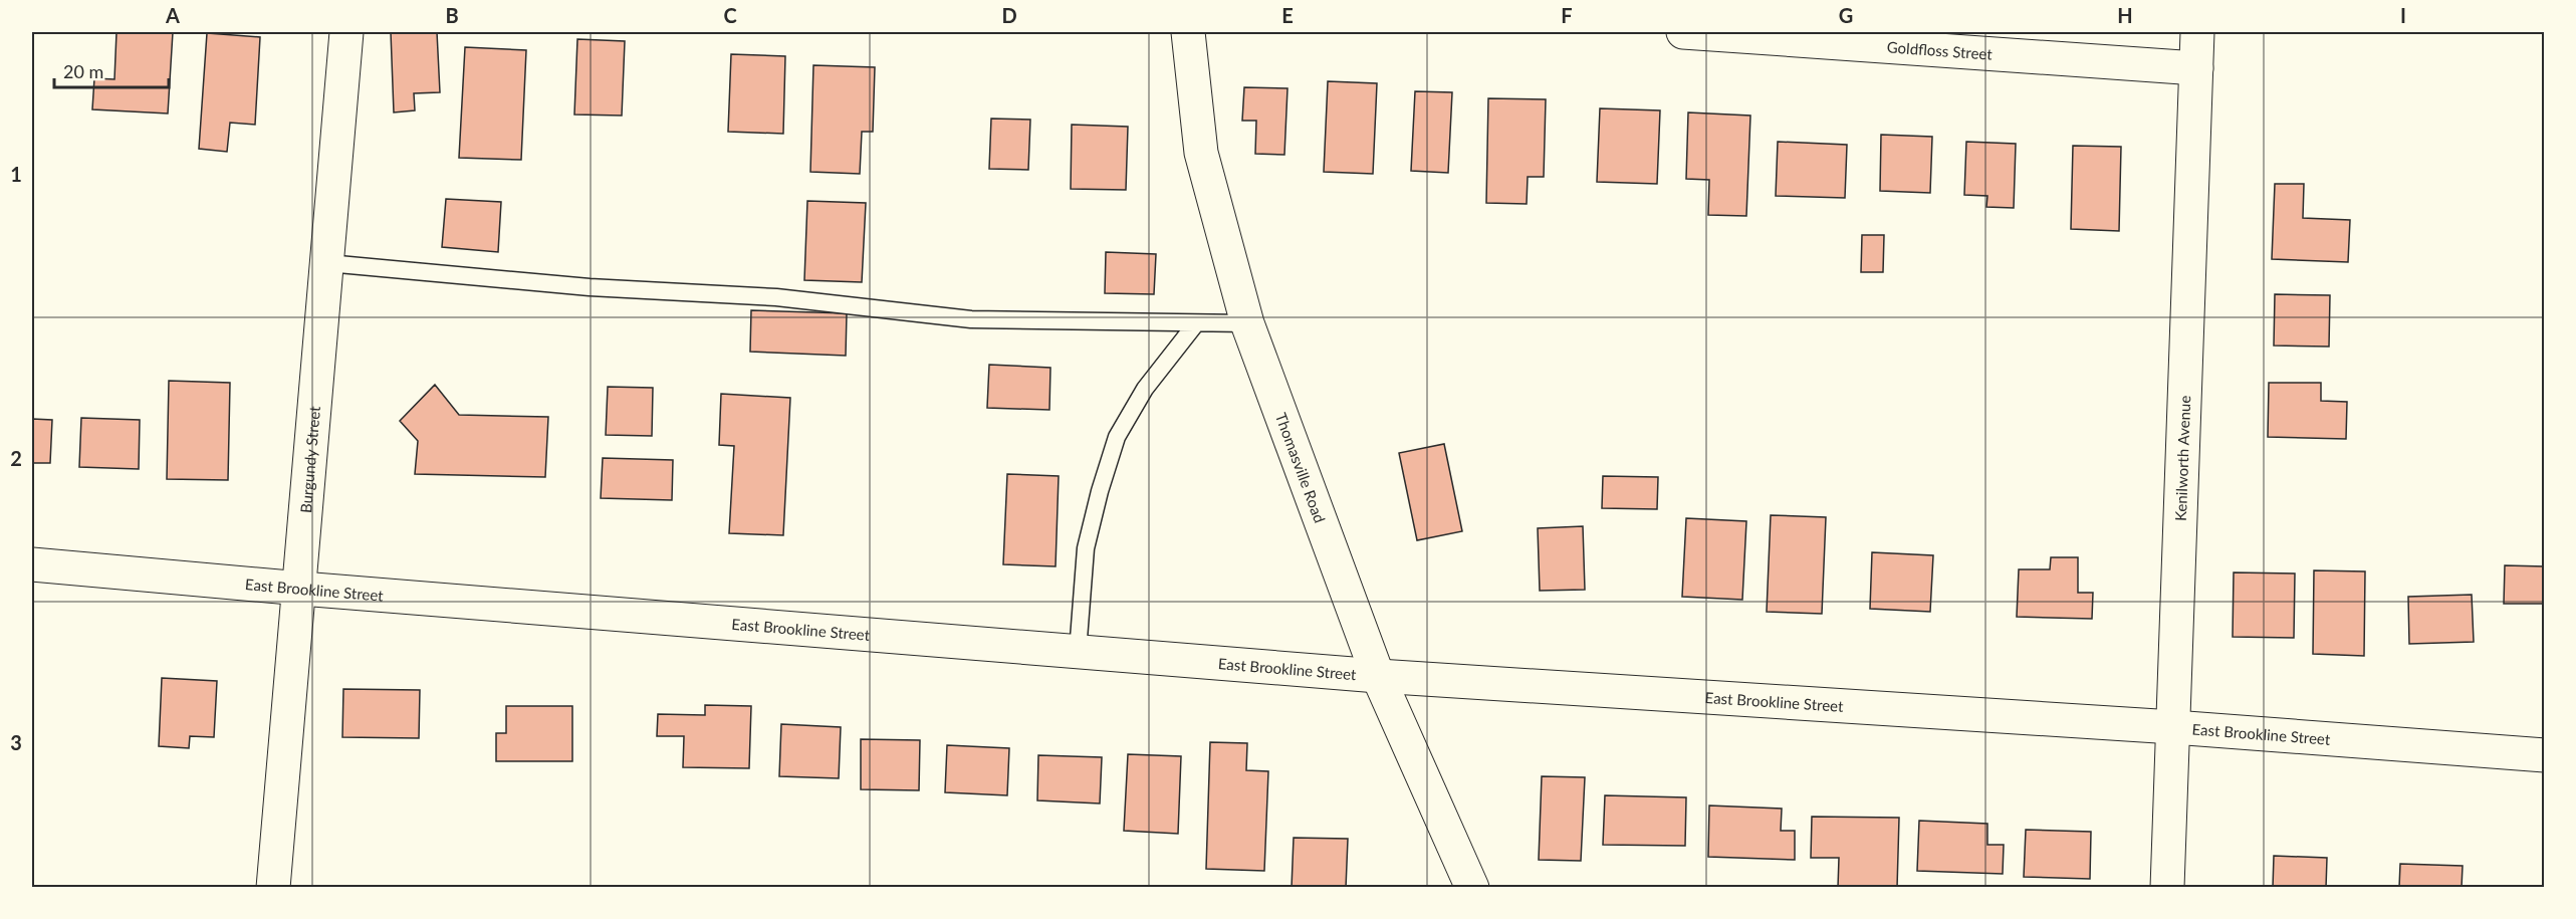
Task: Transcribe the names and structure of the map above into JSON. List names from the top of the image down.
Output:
{
  "streets": {
    "street": [
      "Goldfloss Street",
      "Burgundy Street",
      "Kenilworth Avenue",
      "Thomasville Road",
      "East Brookline Street"
    ]
  },
  "crossings": [
    ["Goldfloss Street", "Kenilworth Avenue"],
    ["Burgundy Street", "East Brookline Street"],
    ["Kenilworth Avenue", "East Brookline Street"],
    ["Thomasville Road", "East Brookline Street"]
  ],
  "scale_bar": "20 m",
  "grid": {
    "columns": [
      "A",
      "B",
      "C",
      "D",
      "E",
      "F",
      "G",
      "H",
      "I"
    ],
    "rows": ["1", "2", "3"]
  }
}
